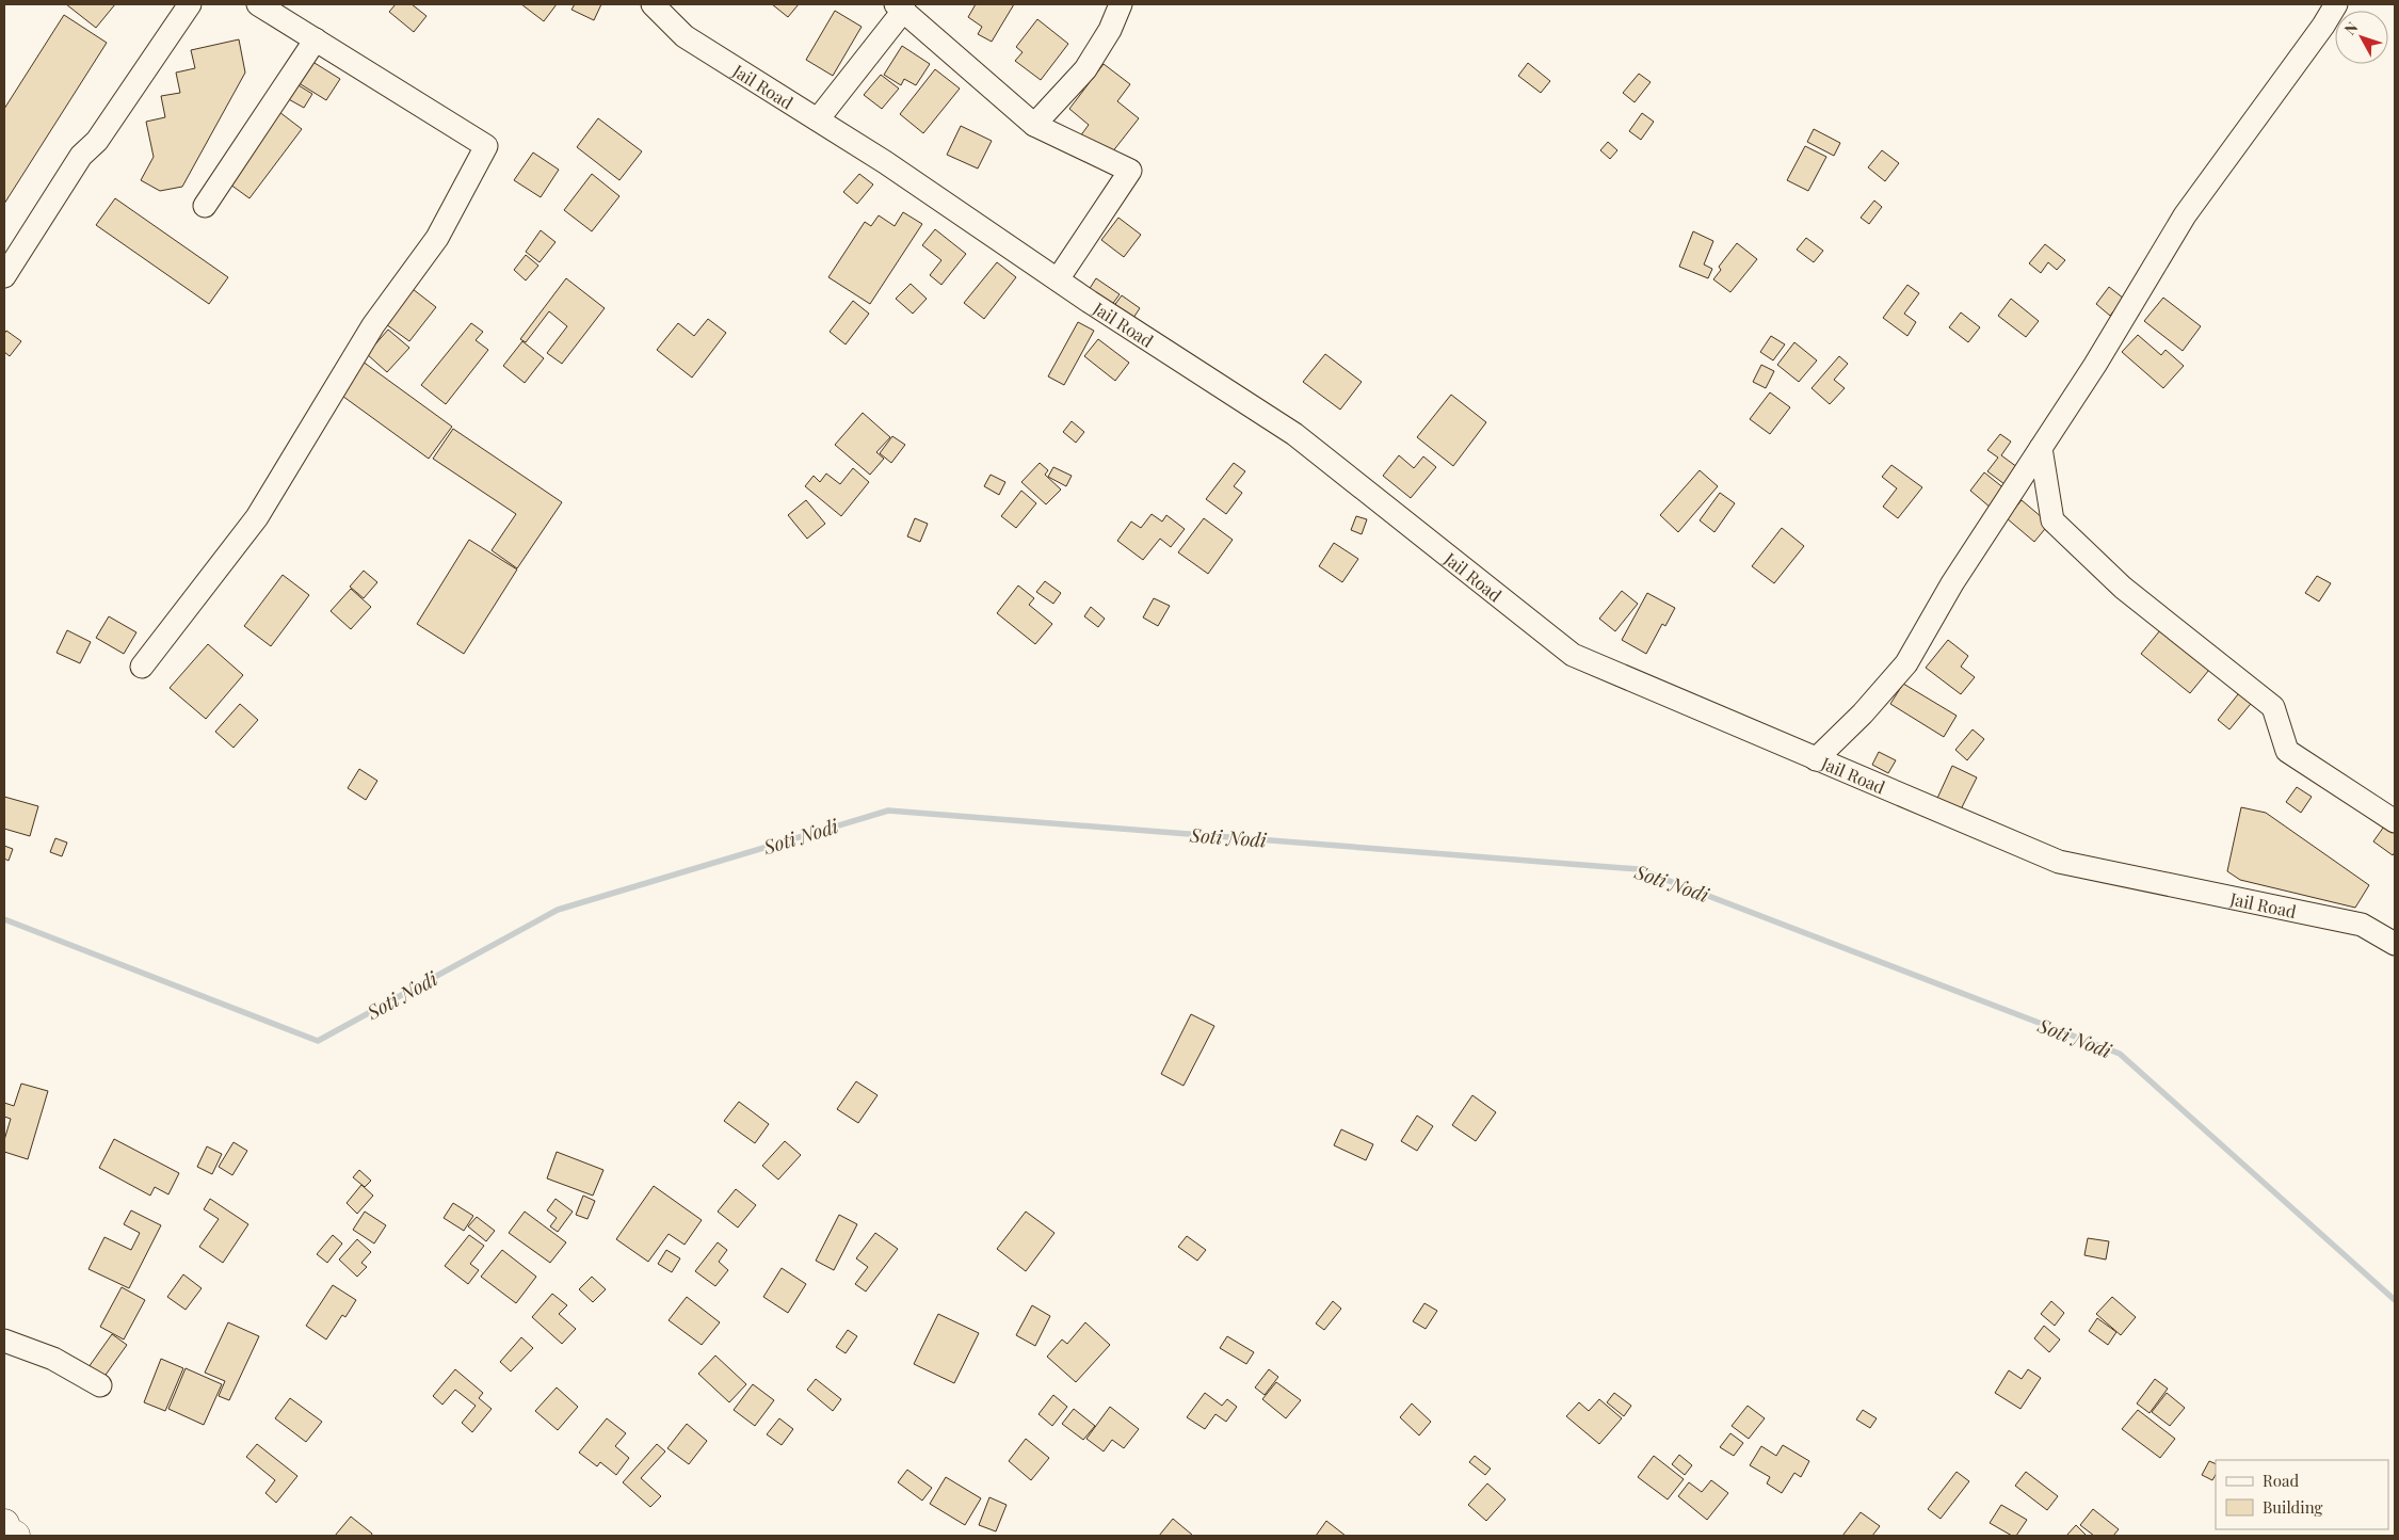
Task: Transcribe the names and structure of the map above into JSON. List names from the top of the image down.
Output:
{
  "streets": {
    "street": ["Jail Road"]
  },
  "water": ["Soti Nodi"],
  "legend": ["Road", "Building"],
  "north": "top left"
}
